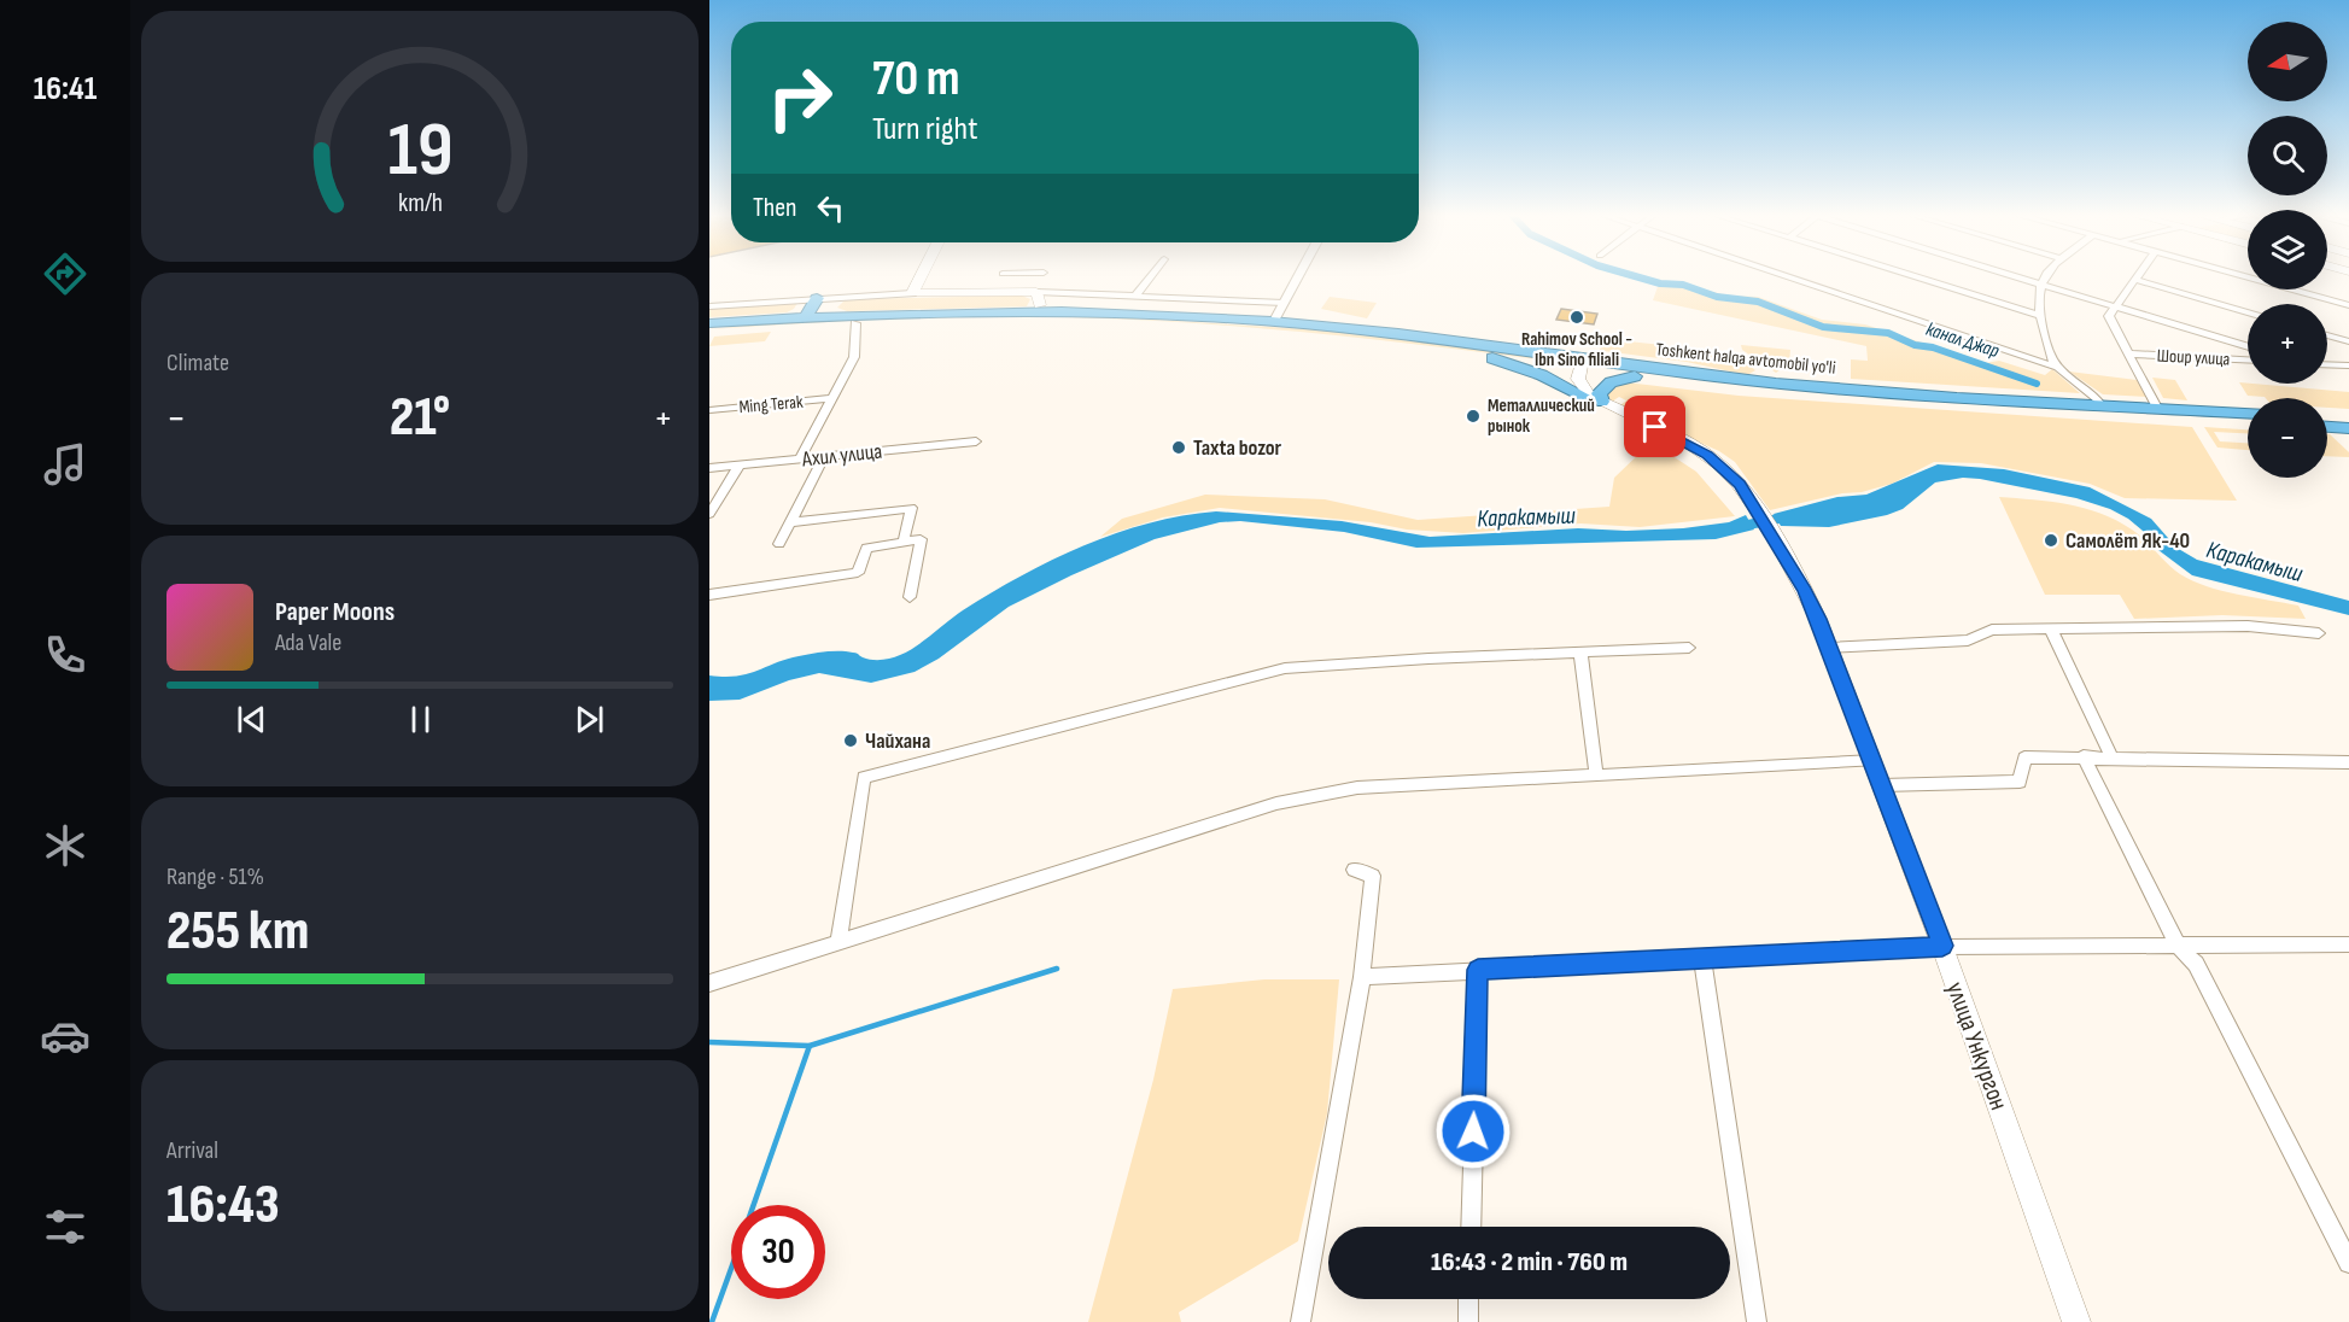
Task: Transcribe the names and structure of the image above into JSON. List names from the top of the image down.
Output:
{
  "streets": {
    "highway": ["Toshkent halqa avtomobil yo'li"],
    "main road": ["улица Ункургон"],
    "street": ["Шоир улица", "Ming Terak", "Ахил улица"]
  },
  "crossings": [
    ["Шоир улица", "Toshkent halqa avtomobil yo'li"]
  ],
  "water": ["канал Джар", "Каракамыш"],
  "places": [
    "Rahimov School - Ibn Sino filiali",
    "Металлический рынок",
    "Taxta bozor",
    "Самолёт Як-40",
    "Чайхана"
  ],
  "north": "left",
  "page": {
    "tabs": "16:41",
    "map_buttons": ["+", "−"],
    "turn": ["70 m", "Turn right"],
    "then": "Then",
    "tile": [
      "Climate",
      ["Range · 51%", "255 km"],
      ["Arrival", "16:43"]
    ],
    "heat": ["−", "21°", "+"],
    "song": ["Paper Moons", "Ada Vale"],
    "limit": "30",
    "trip": "16:43 · 2 min · 760 m",
    "gauge": ["19", "km/h"]
  }
}
